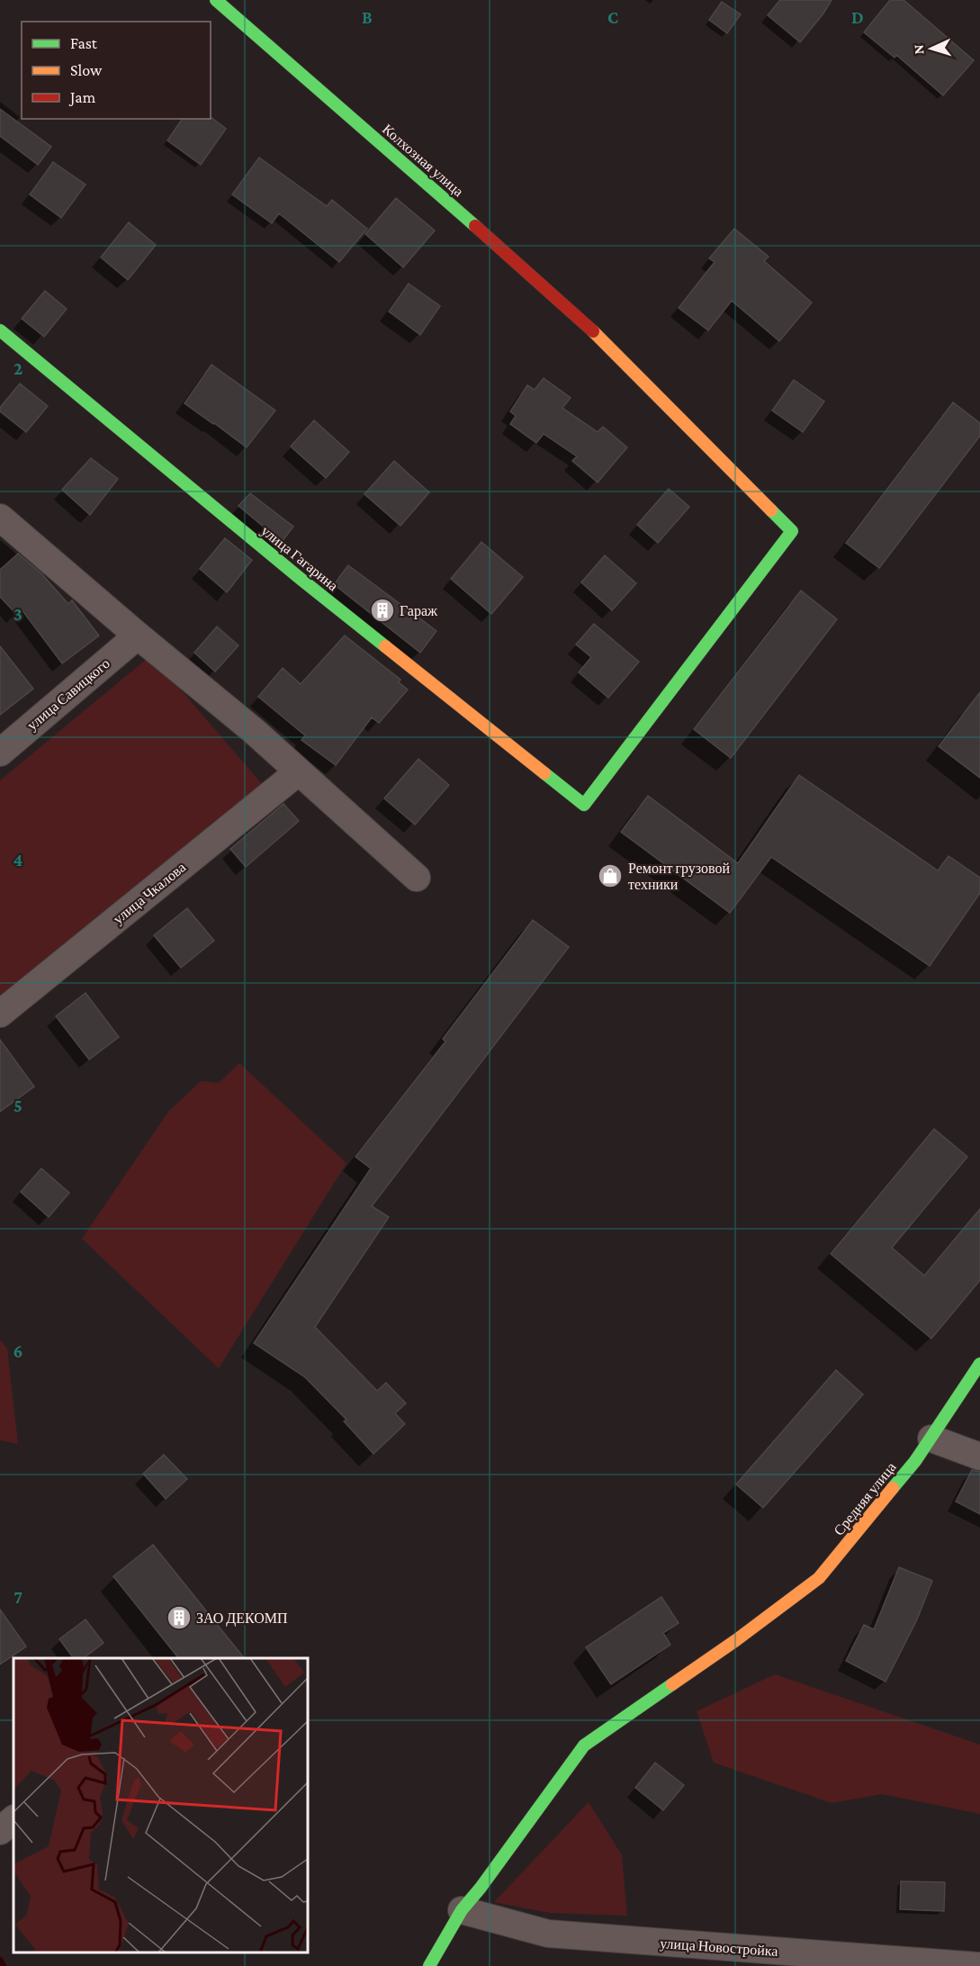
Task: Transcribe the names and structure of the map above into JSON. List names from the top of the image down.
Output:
{
  "streets": {
    "street": [
      "Колхозная улица",
      "улица Гагарина",
      "улица Савицкого",
      "улица Чкалова",
      "Средняя улица",
      "улица Новостройка"
    ]
  },
  "crossings": [
    ["Колхозная улица", "улица Гагарина"],
    ["Средняя улица", "улица Новостройка"]
  ],
  "places": {
    "building": ["Гараж", "ЗАО ДЕКОМП"],
    "shop": ["Ремонт грузовой техники"]
  },
  "legend": ["Fast", "Slow", "Jam"],
  "north": "left",
  "grid": {
    "columns": ["B", "C", "D"],
    "rows": [
      "2",
      "3",
      "4",
      "5",
      "6",
      "7"
    ]
  }
}
